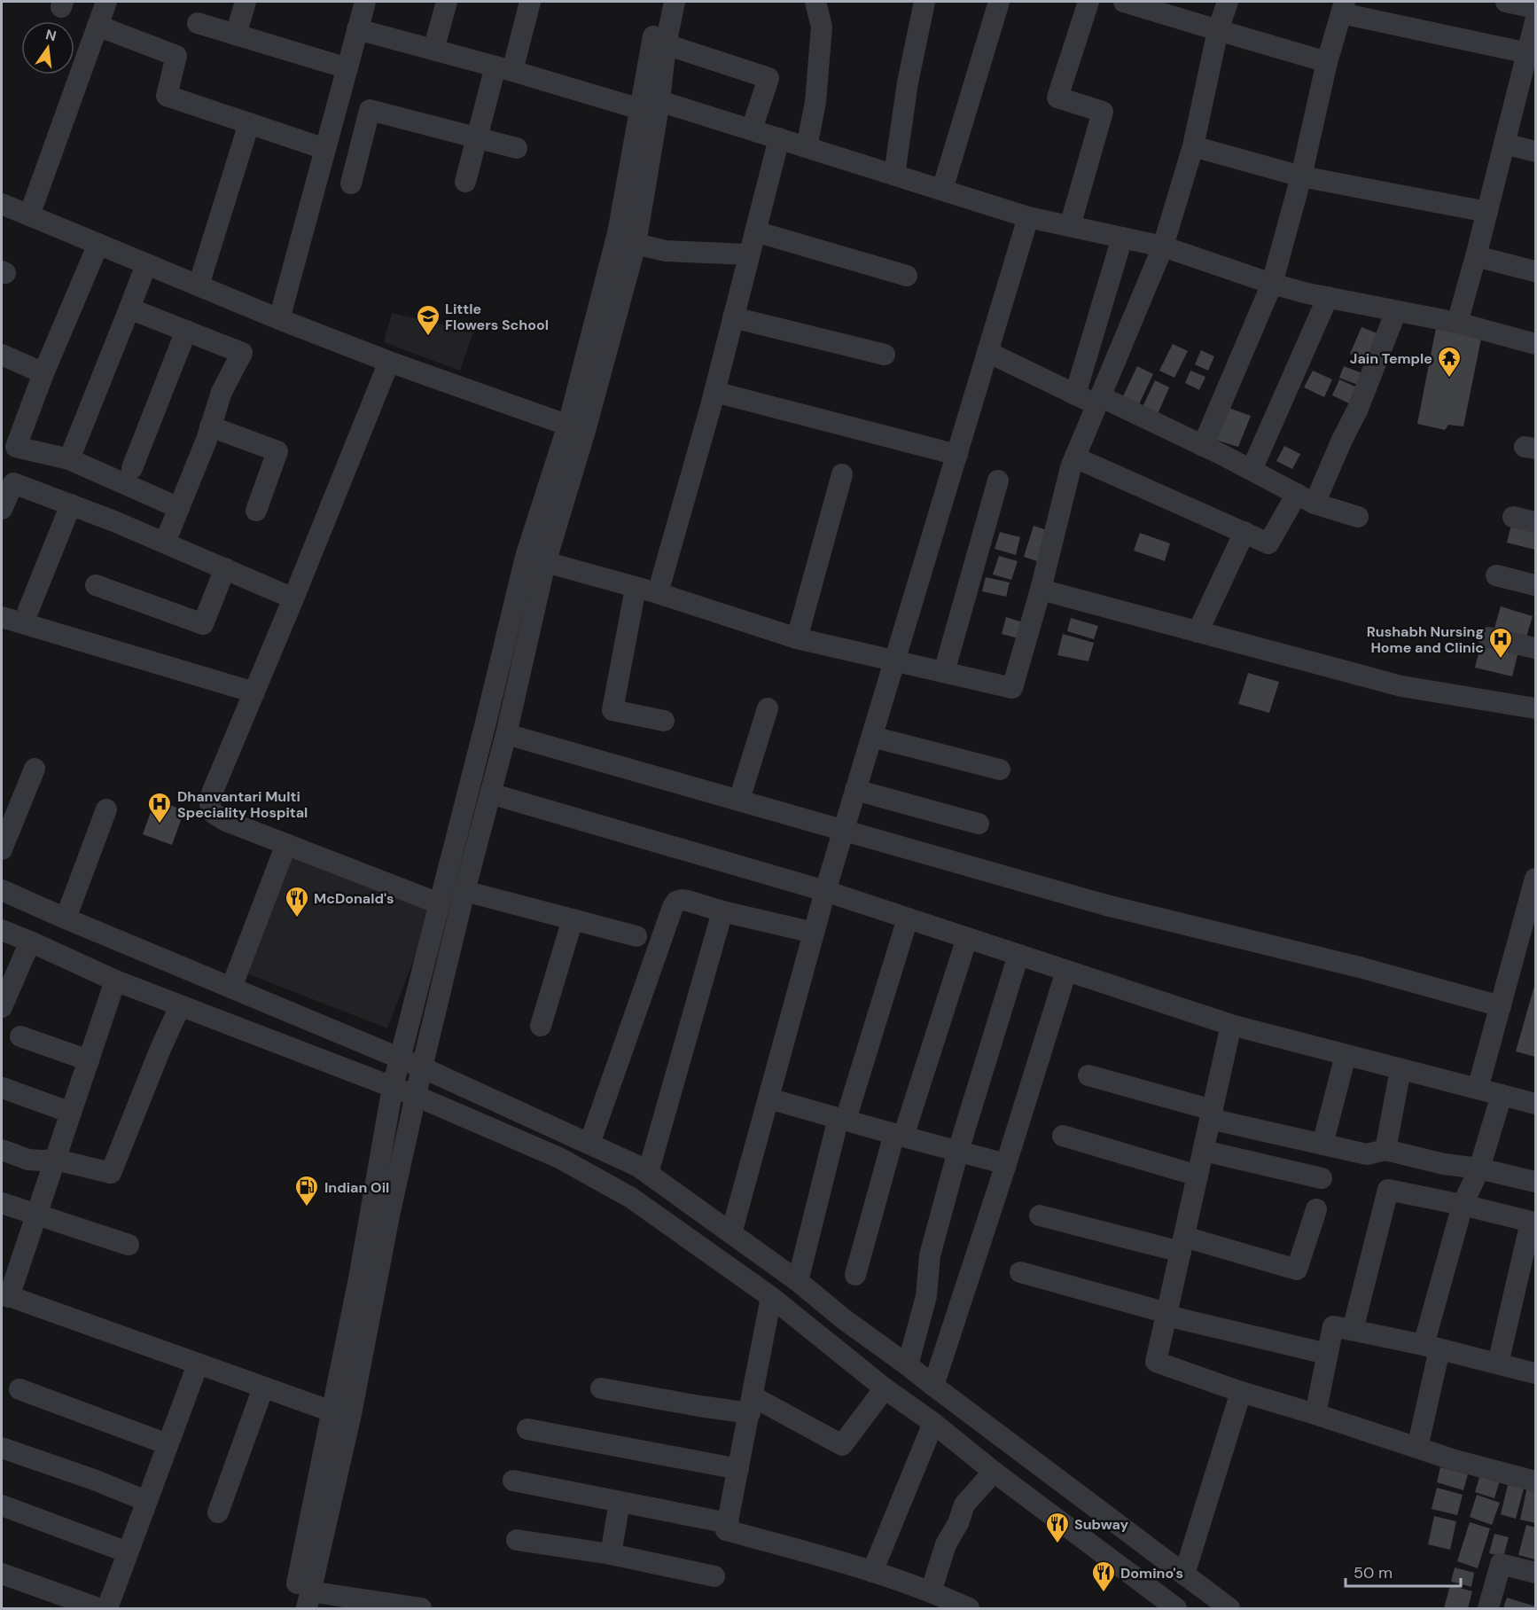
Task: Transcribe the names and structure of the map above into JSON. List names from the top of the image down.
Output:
{
  "places": {
    "school or university": ["Little Flowers School"],
    "temple": ["Jain Temple"],
    "hospital": ["Rushabh Nursing Home and Clinic", "Dhanvantari Multi Speciality Hospital"],
    "restaurant": ["McDonald's", "Subway", "Domino's"],
    "fuel station": ["Indian Oil"]
  },
  "scale_bar": "50 m",
  "north": "top"
}
